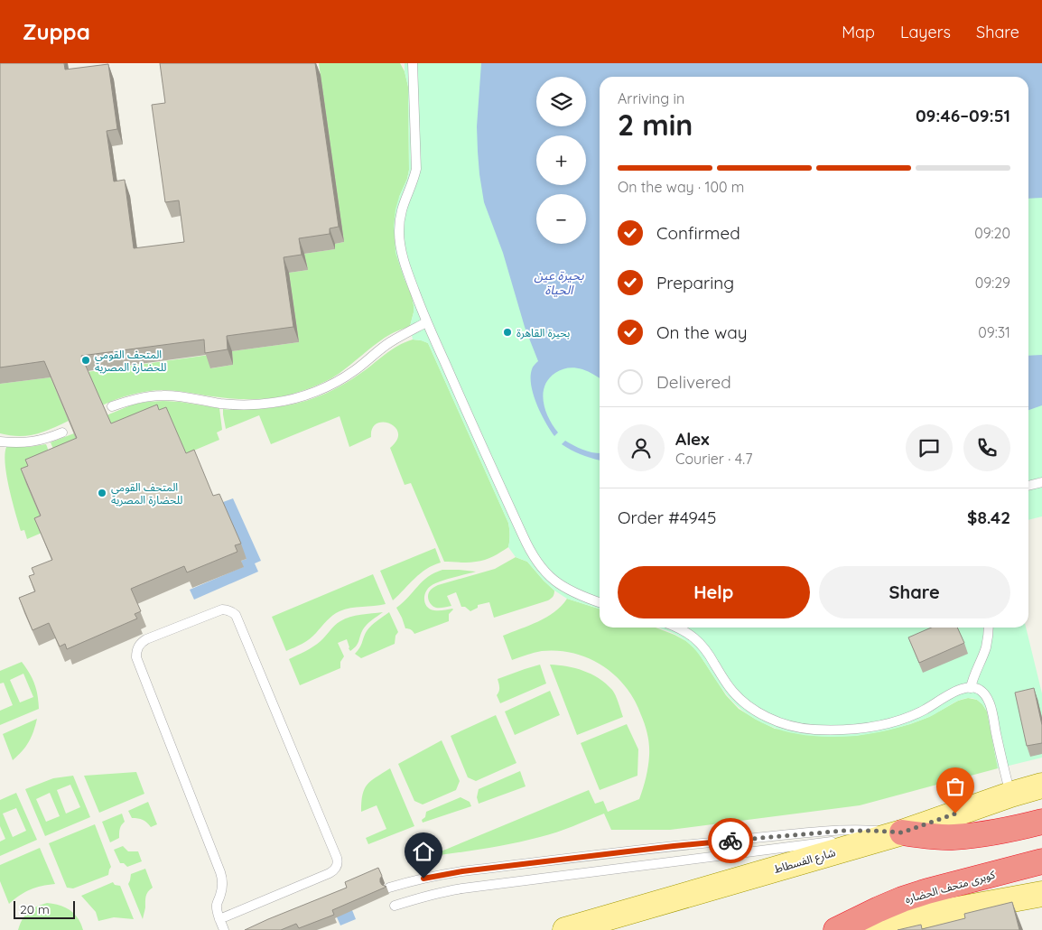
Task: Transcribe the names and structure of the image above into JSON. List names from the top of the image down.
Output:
{
  "streets": {
    "highway": ["كوبرى متحف الحضاره"],
    "main road": ["شارع الفسطاط"]
  },
  "water": ["بحيرة عين الحياة"],
  "places": ["بحيرة القاهرة", "المتحف القومى للحضارة المصرية", "المتحف القومي للحضارة المصرية"],
  "scale_bar": "20 m",
  "page": {
    "header": "Zuppa",
    "nav": ["Map", "Layers", "Share"],
    "map_buttons": ["+", "−"],
    "heading": ["2 min", "Arriving in", "09:46–09:51"],
    "panel": [
      "Alex",
      "Courier · 4.7",
      "Order #4945",
      "$8.42"
    ],
    "bar": "On the way · 100 m",
    "list": [
      ["Confirmed", "09:20"],
      ["Preparing", "09:29"],
      ["On the way", "09:31"],
      "Delivered"
    ],
    "buttons": ["Help", "Share"],
    "scale": "20 m"
  }
}
